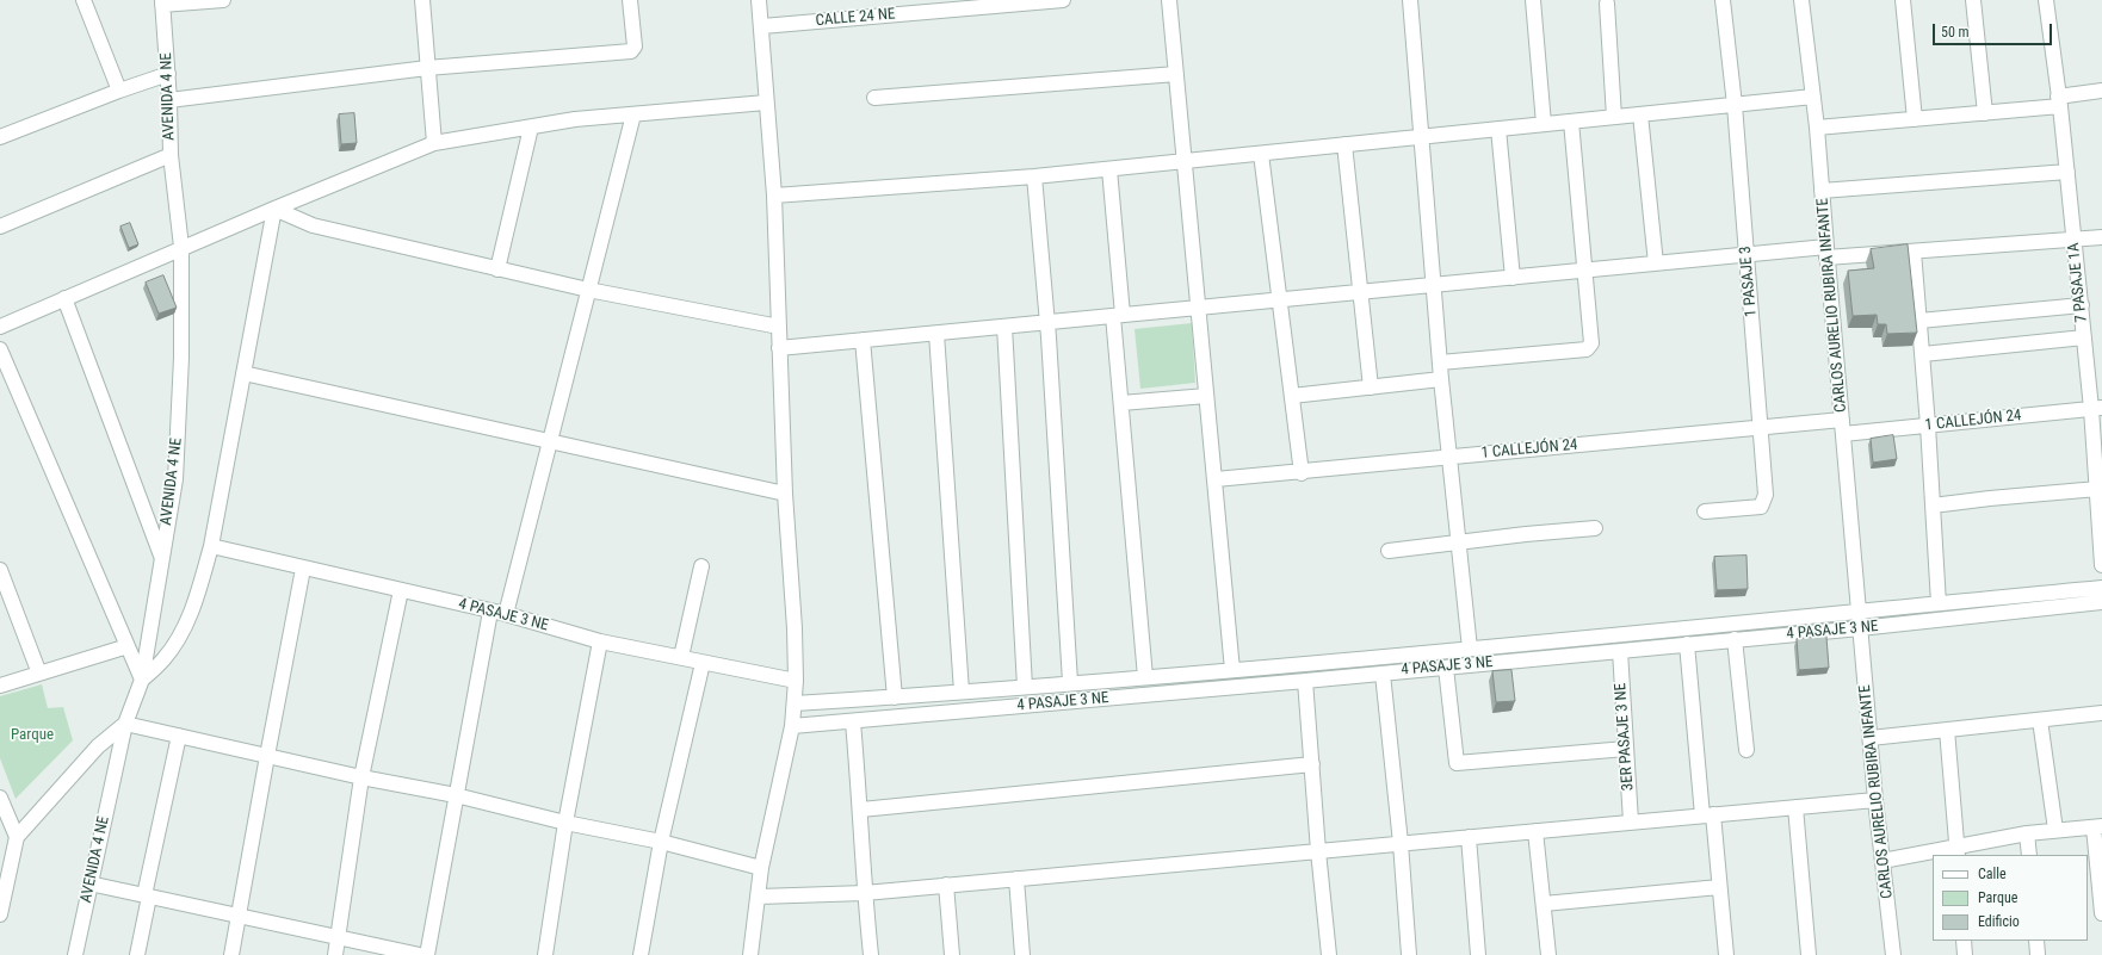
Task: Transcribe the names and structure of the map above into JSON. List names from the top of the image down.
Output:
{
  "streets": {
    "street": [
      "CALLE 24 NE",
      "AVENIDA 4 NE",
      "1 PASAJE 3",
      "7 PASAJE 1A",
      "CARLOS AURELIO RUBIRA INFANTE",
      "1 CALLEJÓN 24",
      "4 PASAJE 3 NE",
      "3ER PASAJE 3 NE"
    ]
  },
  "crossings": [
    ["1 PASAJE 3", "1 CALLEJÓN 24"],
    ["7 PASAJE 1A", "1 CALLEJÓN 24"],
    ["CARLOS AURELIO RUBIRA INFANTE", "1 CALLEJÓN 24"],
    ["CARLOS AURELIO RUBIRA INFANTE", "4 PASAJE 3 NE"],
    ["4 PASAJE 3 NE", "3ER PASAJE 3 NE"]
  ],
  "parks": ["Parque"],
  "legend": ["Calle", "Parque", "Edificio"],
  "scale_bar": "50 m"
}
